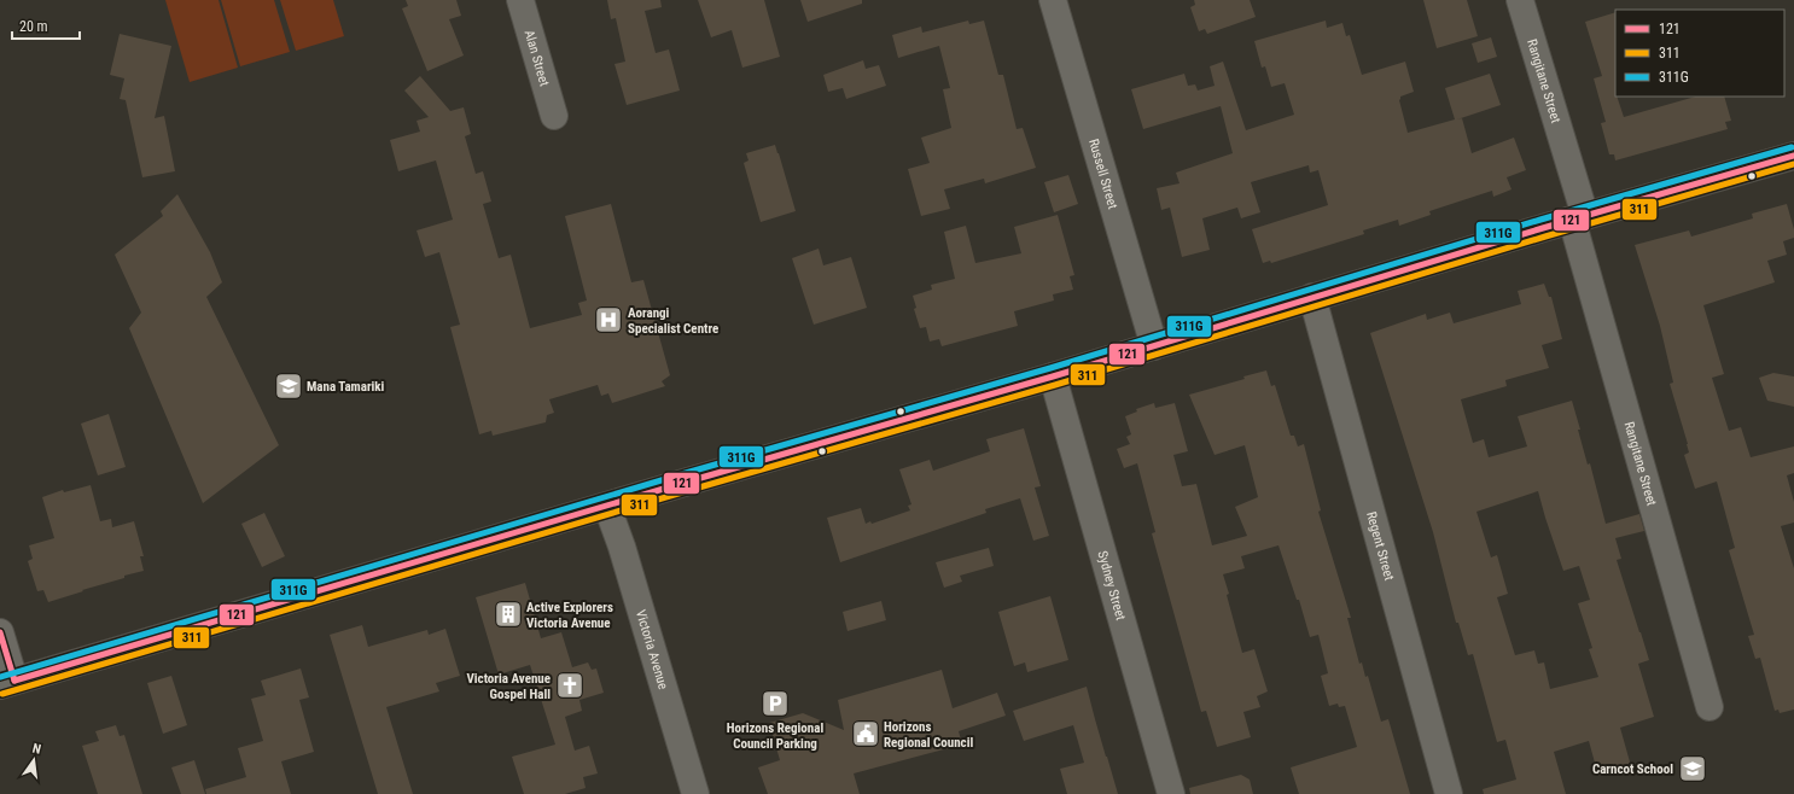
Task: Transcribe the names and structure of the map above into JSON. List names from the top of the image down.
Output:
{
  "streets": {
    "street": [
      "Alan Street",
      "Rangitane Street",
      "Russell Street",
      "Regent Street",
      "Sydney Street",
      "Victoria Avenue"
    ]
  },
  "places": {
    "hospital": ["Aorangi Specialist Centre"],
    "school or university": ["Mana Tamariki", "Carncot School"],
    "building": ["Active Explorers Victoria Avenue"],
    "church": ["Victoria Avenue Gospel Hall"],
    "parking": ["Horizons Regional Council Parking"],
    "public building": ["Horizons Regional Council"]
  },
  "lines": ["transit line 311G", "transit line 121", "transit line 311"],
  "legend": ["121", "311", "311G"],
  "scale_bar": "20 m",
  "north": "top"
}
